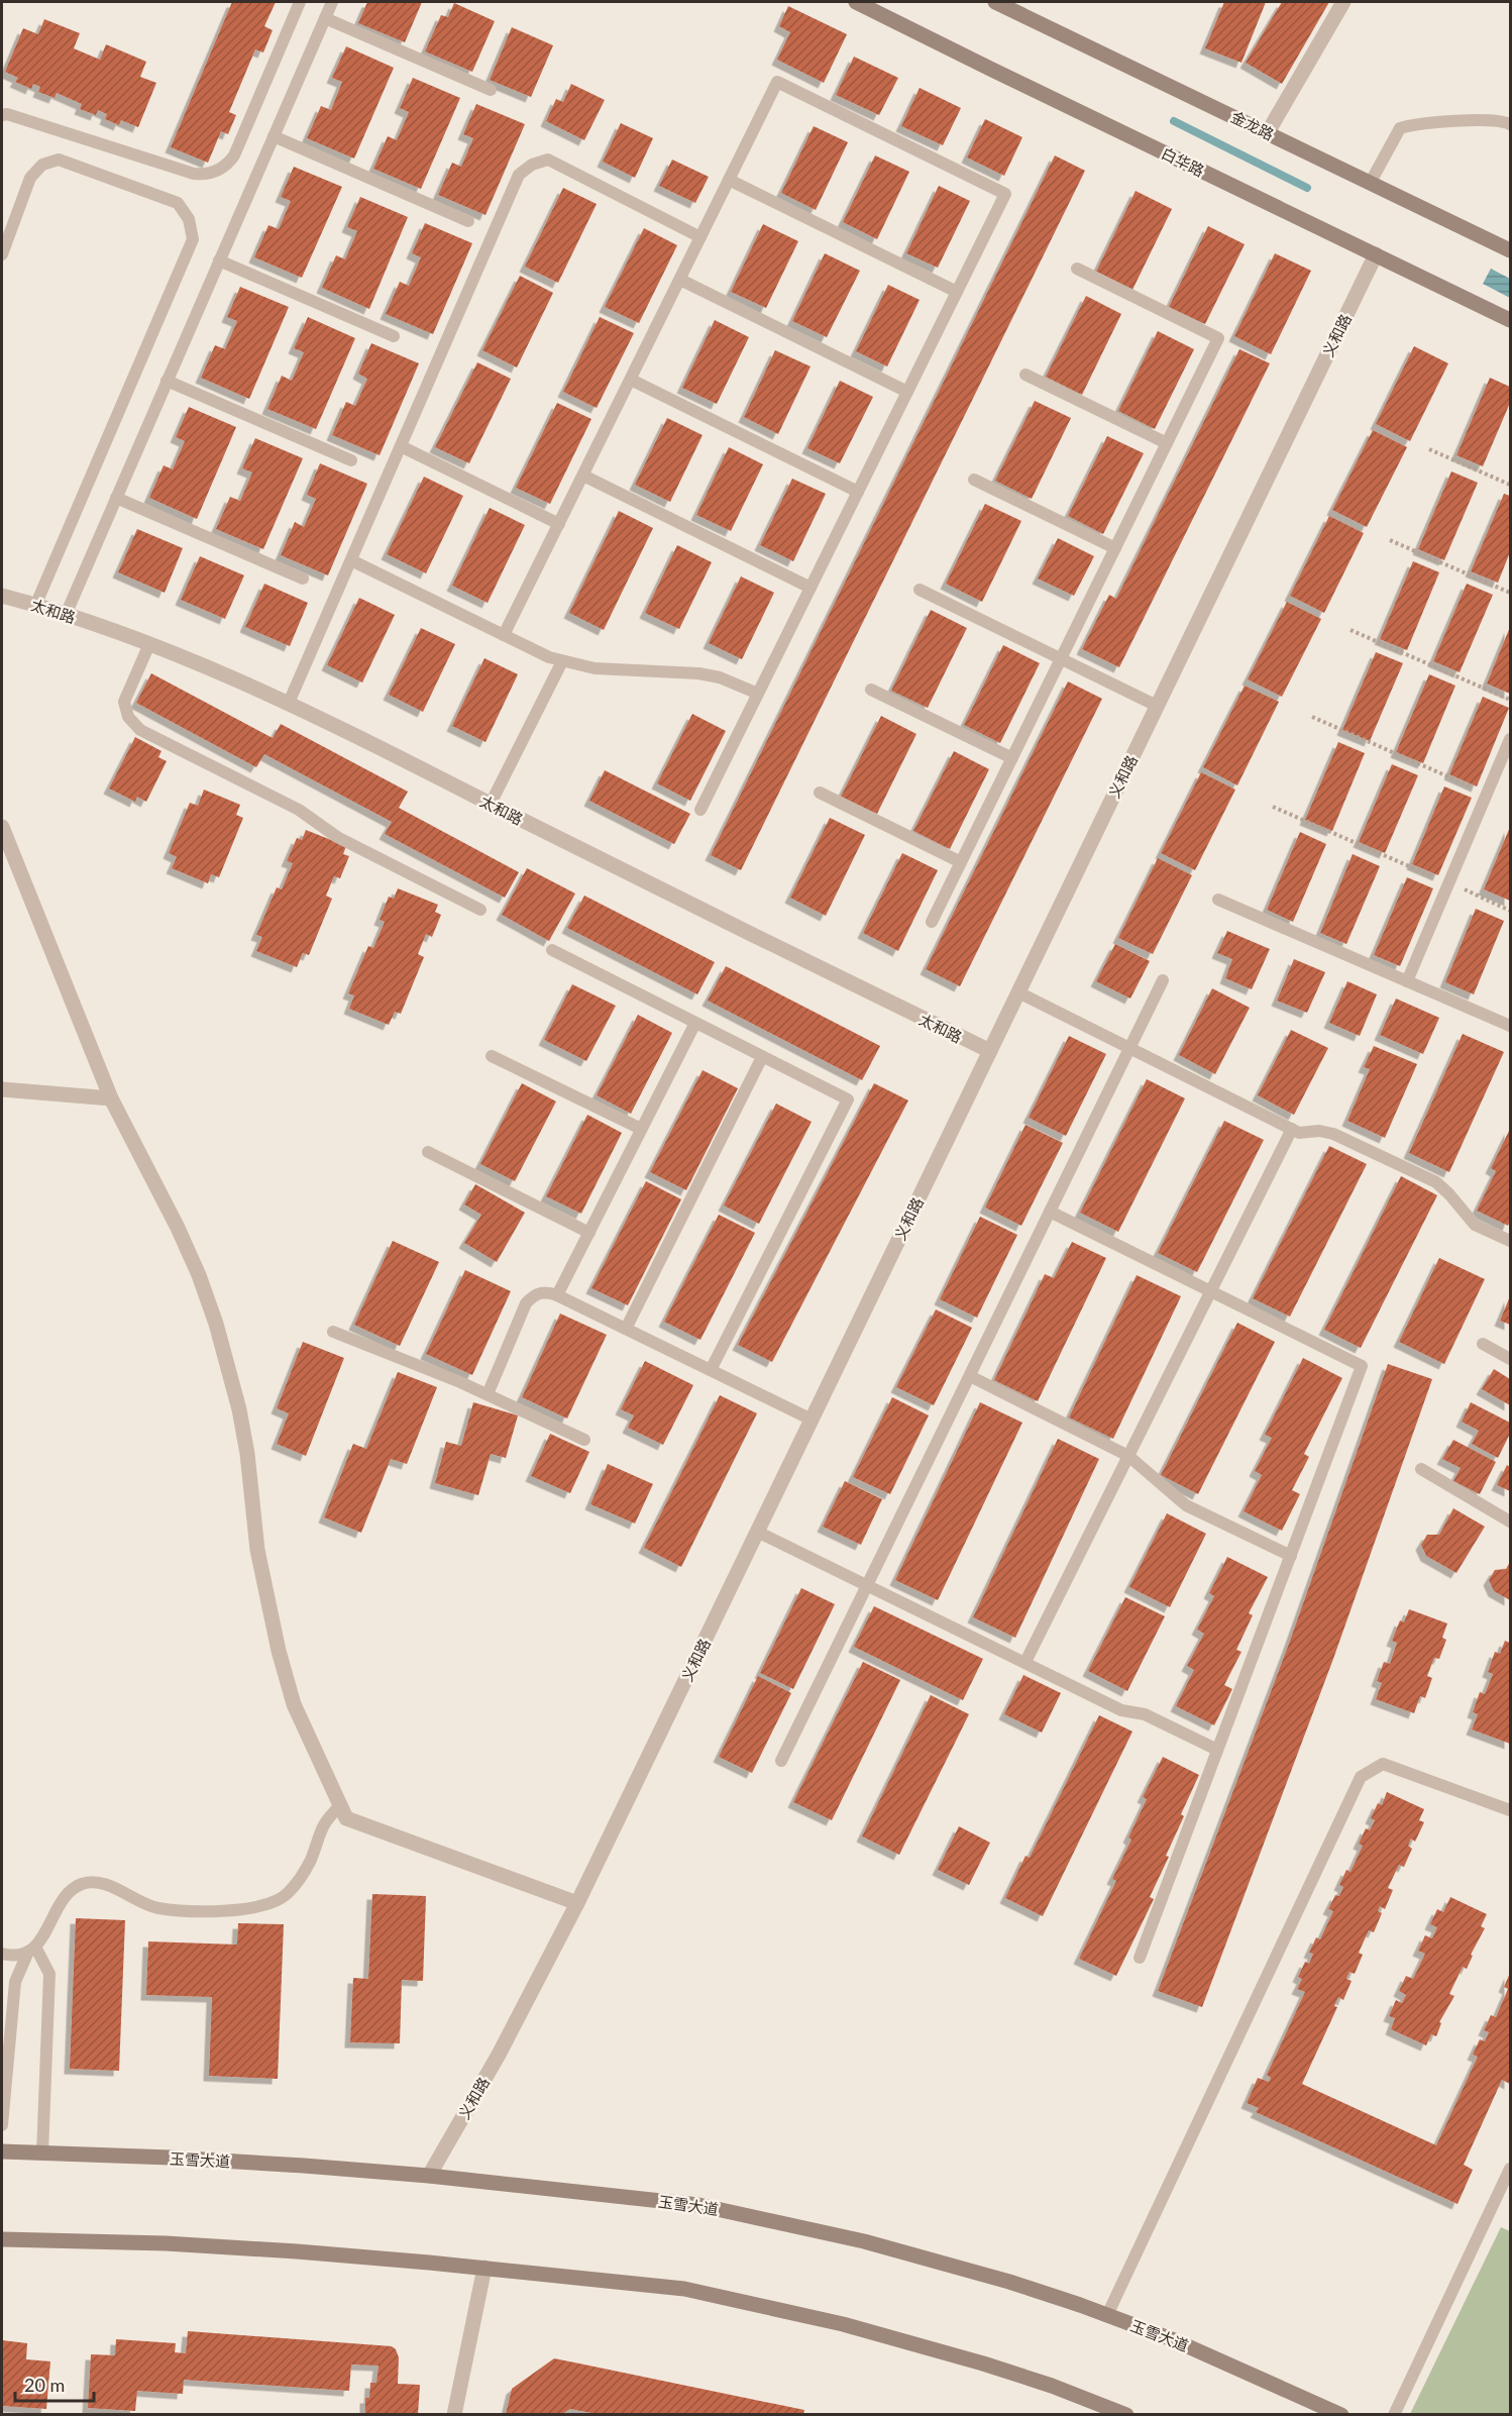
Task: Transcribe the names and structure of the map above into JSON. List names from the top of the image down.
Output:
{
  "streets": {
    "main road": ["金龙路", "白华路", "玉雪大道"],
    "street": ["义和路", "太和路"]
  },
  "crossings": [
    ["白华路", "义和路"],
    ["义和路", "太和路"],
    ["义和路", "玉雪大道"]
  ],
  "scale_bar": "20 m"
}
